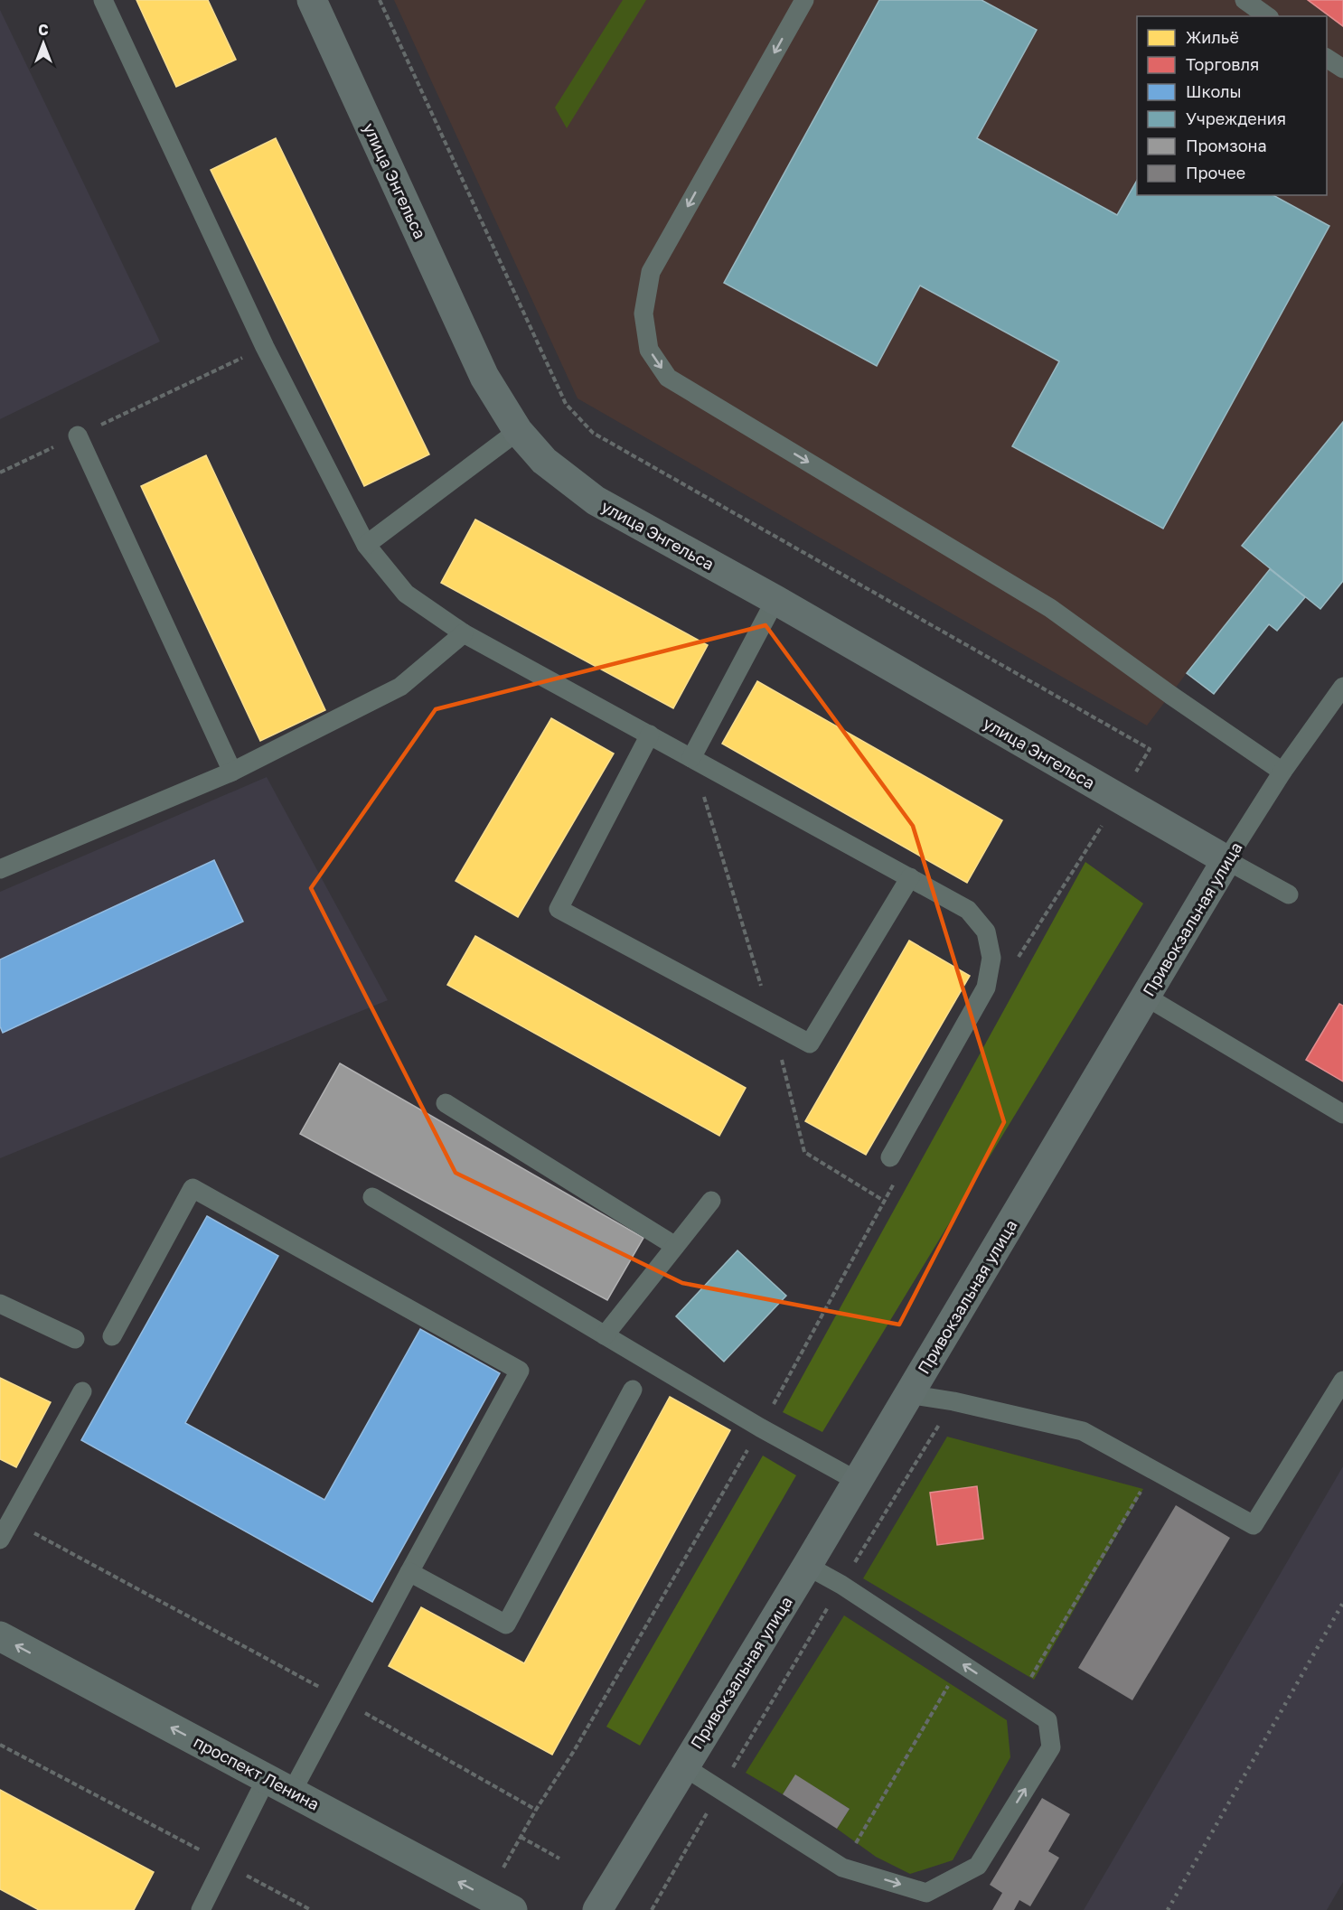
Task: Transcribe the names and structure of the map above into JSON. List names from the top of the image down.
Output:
{
  "streets": {
    "main road": ["проспект Ленина"],
    "street": ["улица Энгельса", "Привокзальная улица"]
  },
  "crossings": [
    ["улица Энгельса", "Привокзальная улица"]
  ],
  "one_way": ["проспект Ленина"],
  "legend": [
    "Жильё",
    "Торговля",
    "Школы",
    "Учреждения",
    "Промзона",
    "Прочее"
  ],
  "north": "top"
}
